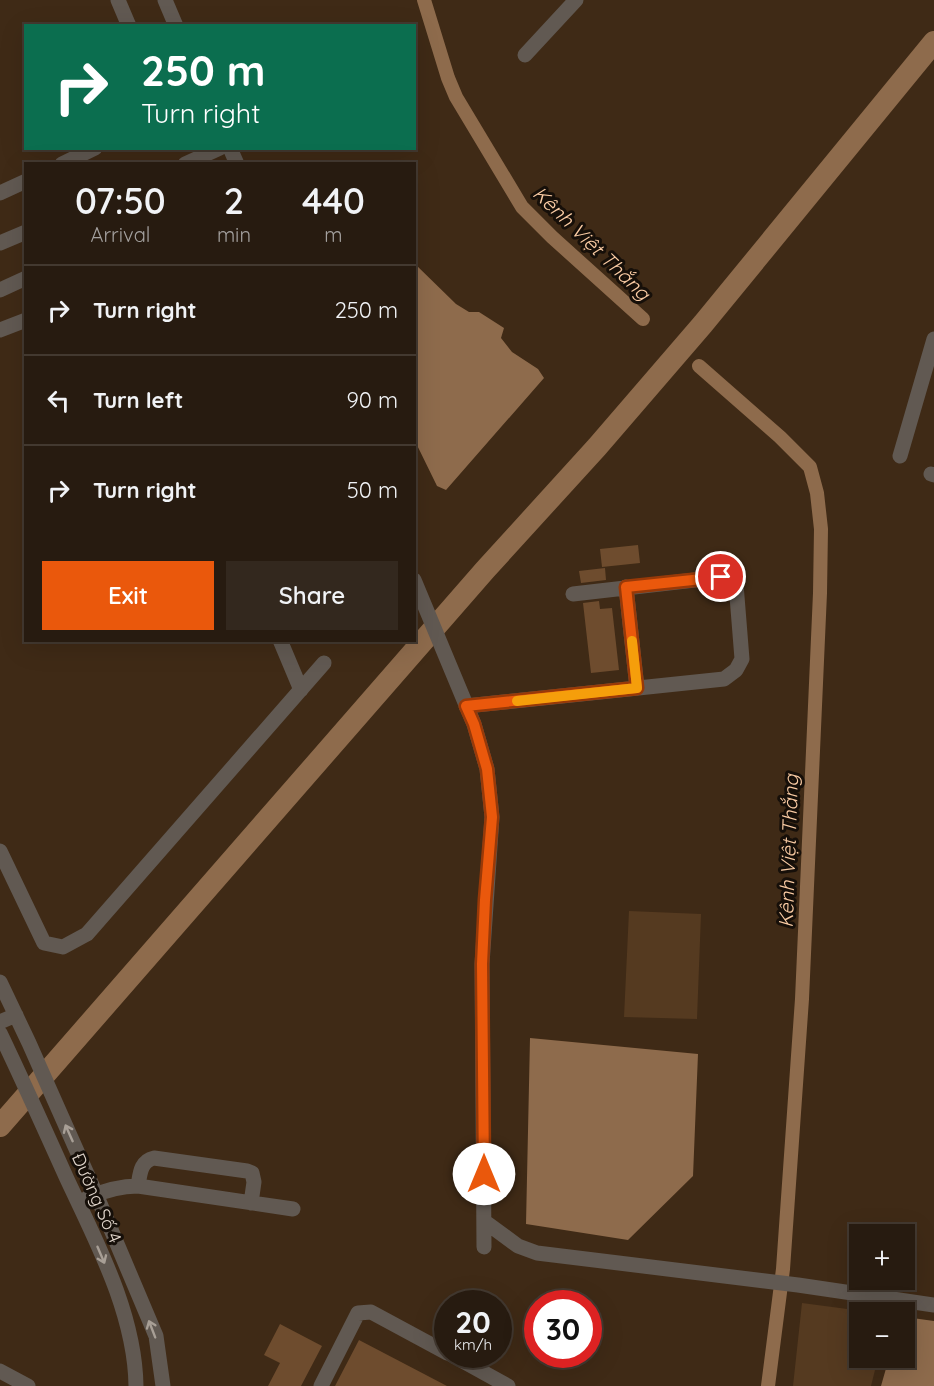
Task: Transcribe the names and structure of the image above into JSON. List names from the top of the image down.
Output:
{
  "streets": {
    "street": ["Đường Số 4"]
  },
  "water": ["Kênh Việt Thắng"],
  "page": {
    "turn": ["250 m", "Turn right"],
    "eta": [
      "07:50",
      "Arrival",
      "2",
      "min",
      "440",
      "m"
    ],
    "list": [
      {
        "name": "Turn right",
        "value": "250 m"
      },
      {
        "name": "Turn left",
        "value": "90 m"
      },
      {
        "name": "Turn right",
        "value": "50 m"
      }
    ],
    "buttons": ["Exit", "Share"],
    "map_buttons": ["+", "−"],
    "speed": "20 km/h",
    "limit": "30"
  }
}
